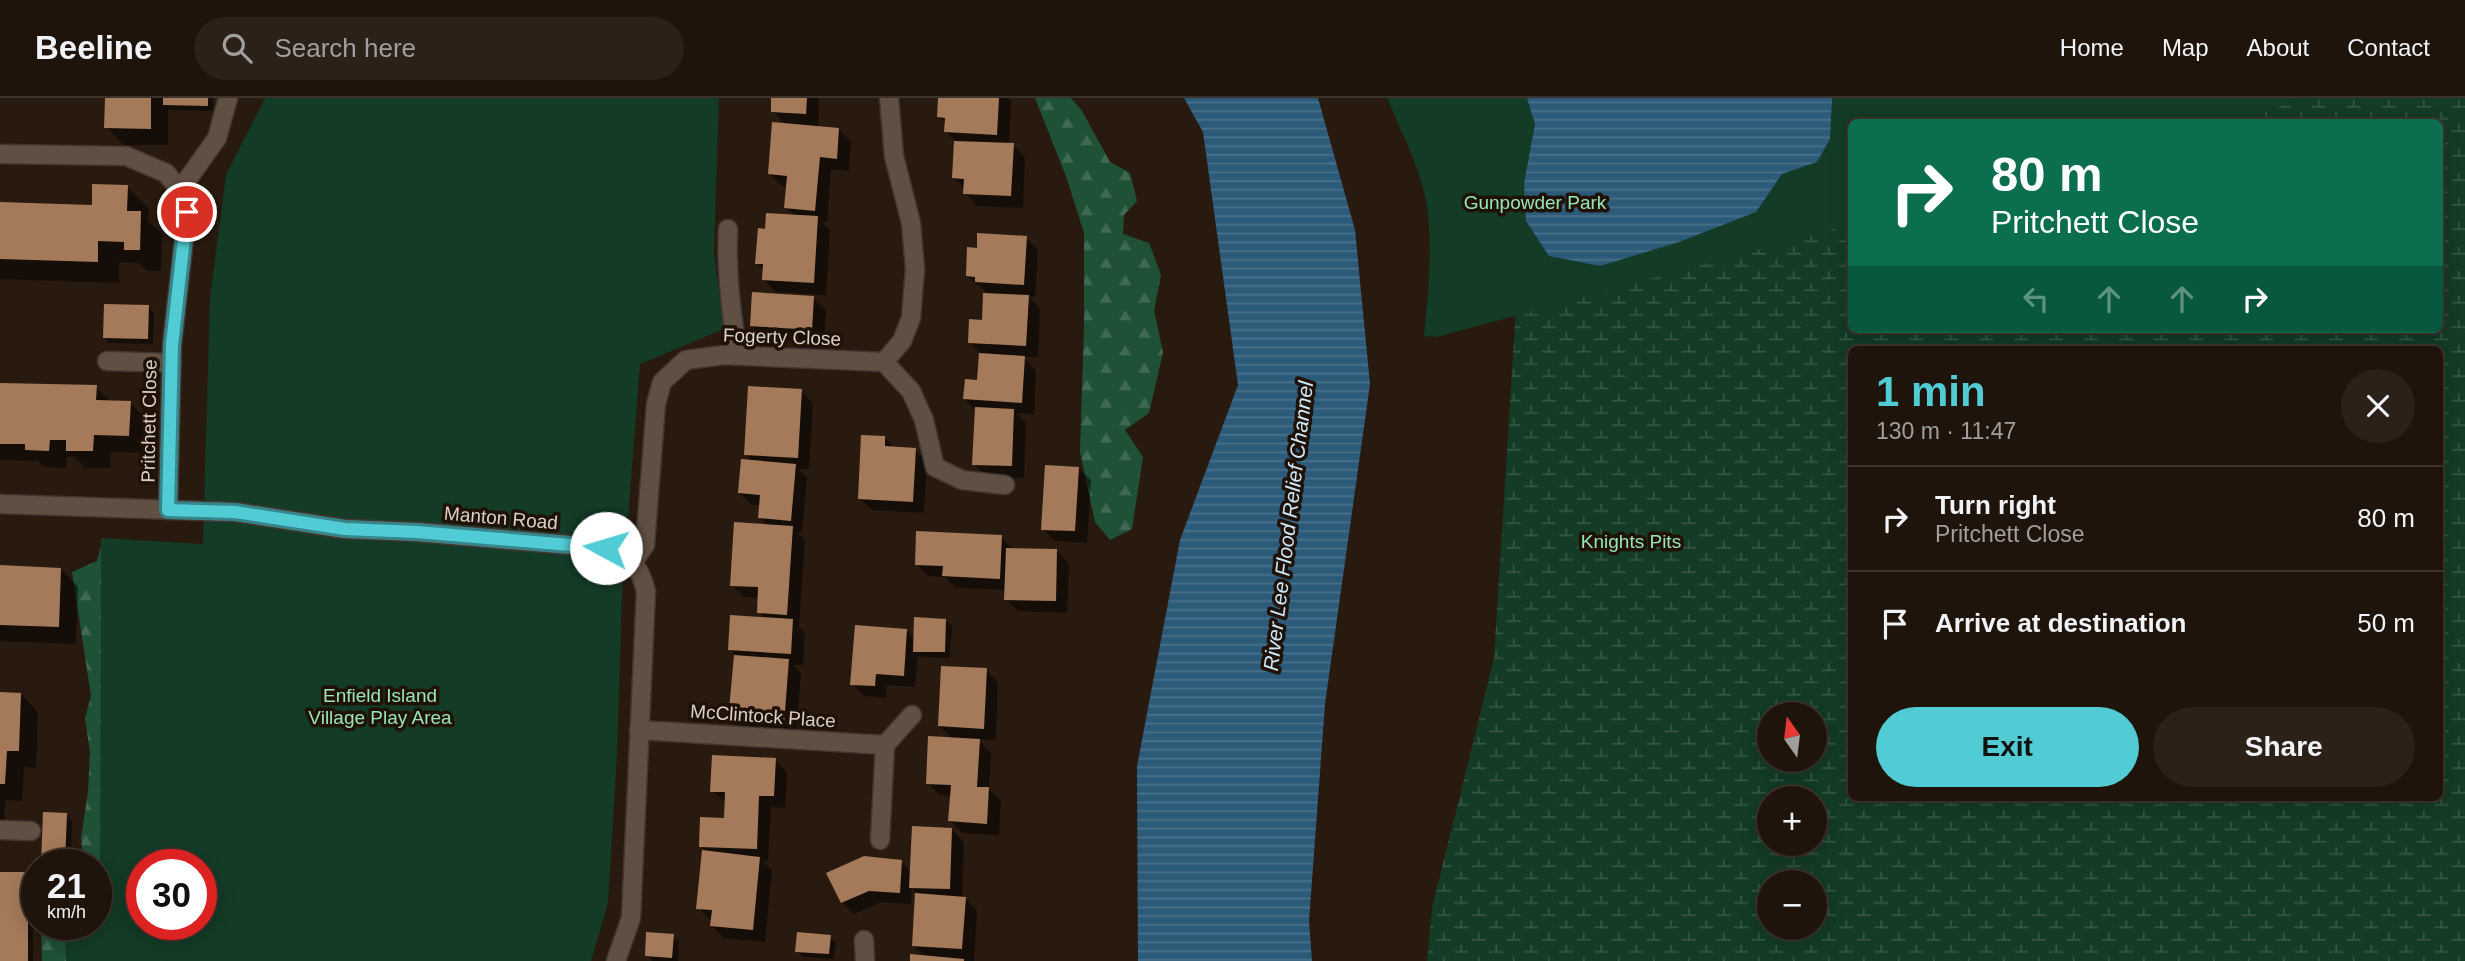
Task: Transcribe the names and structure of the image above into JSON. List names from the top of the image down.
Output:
{
  "streets": {
    "street": [
      "Fogerty Close",
      "Pritchett Close",
      "Manton Road",
      "McClintock Place"
    ]
  },
  "crossings": [
    ["Fogerty Close", "Manton Road"],
    ["Pritchett Close", "Manton Road"]
  ],
  "water": ["River Lee Flood Relief Channel"],
  "parks": ["Gunpowder Park", "Knights Pits", "Enfield Island Village Play Area"],
  "north": "top",
  "page": {
    "header": "Beeline",
    "search": "Search here",
    "nav": [
      "Home",
      "Map",
      "About",
      "Contact"
    ],
    "turn": ["80 m", "Pritchett Close"],
    "heading": ["1 min", "130 m · 11:47"],
    "list": [
      {
        "name": "Turn right",
        "note": "Pritchett Close",
        "value": "80 m"
      },
      {
        "name": "Arrive at destination",
        "value": "50 m"
      }
    ],
    "buttons": ["Exit", "Share"],
    "map_buttons": ["+", "−"],
    "speed": "21 km/h",
    "limit": "30"
  }
}
